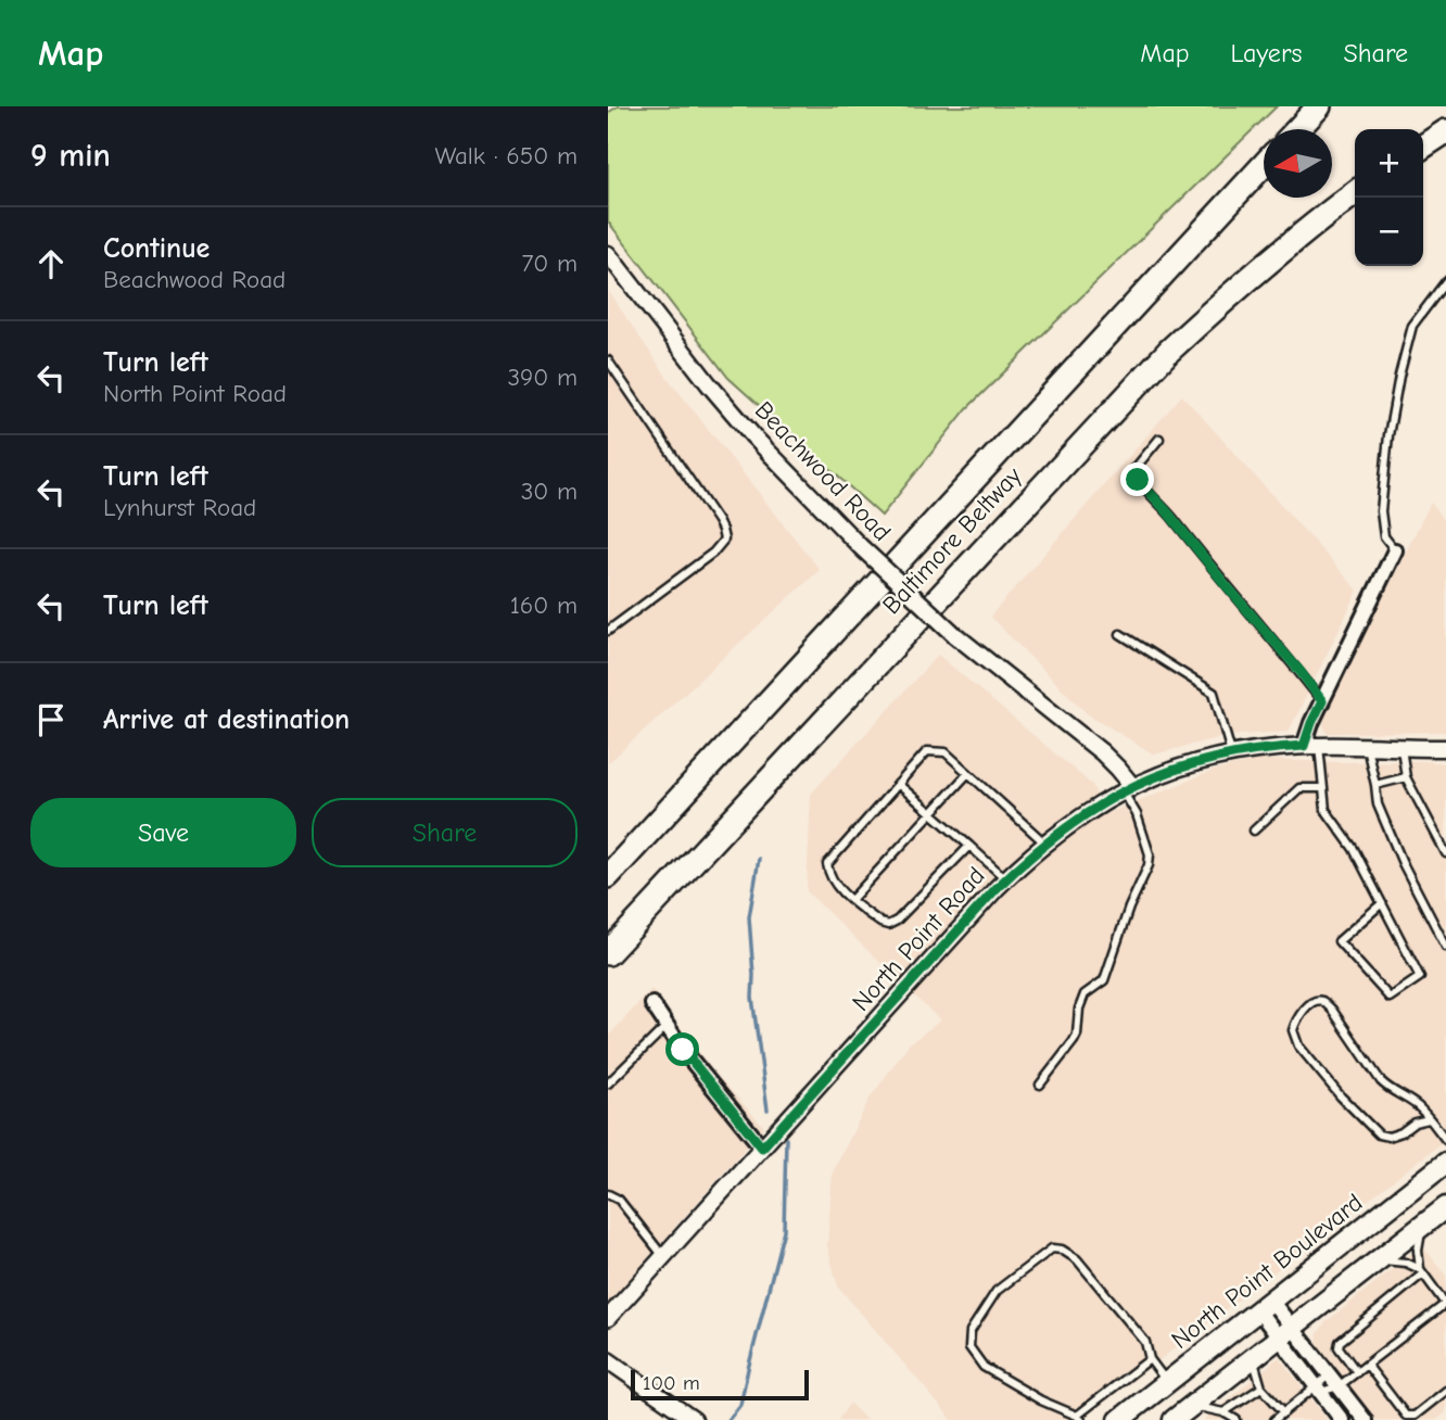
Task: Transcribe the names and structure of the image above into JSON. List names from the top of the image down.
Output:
{
  "streets": {
    "highway": ["Baltimore Beltway"],
    "main road": ["North Point Boulevard"],
    "street": ["Beachwood Road", "North Point Road"]
  },
  "crossings": [
    ["Beachwood Road", "North Point Road"]
  ],
  "scale_bar": "100 m",
  "north": "left",
  "page": {
    "header": "Map",
    "nav": ["Map", "Layers", "Share"],
    "heading": ["9 min", "Walk · 650 m"],
    "map_buttons": ["+", "−"],
    "list": [
      ["Continue", "Beachwood Road", "70 m"],
      ["Turn left", "North Point Road", "390 m"],
      ["Turn left", "Lynhurst Road", "30 m"],
      ["Turn left", "160 m"],
      "Arrive at destination"
    ],
    "buttons": ["Save", "Share"],
    "scale": "100 m"
  }
}
